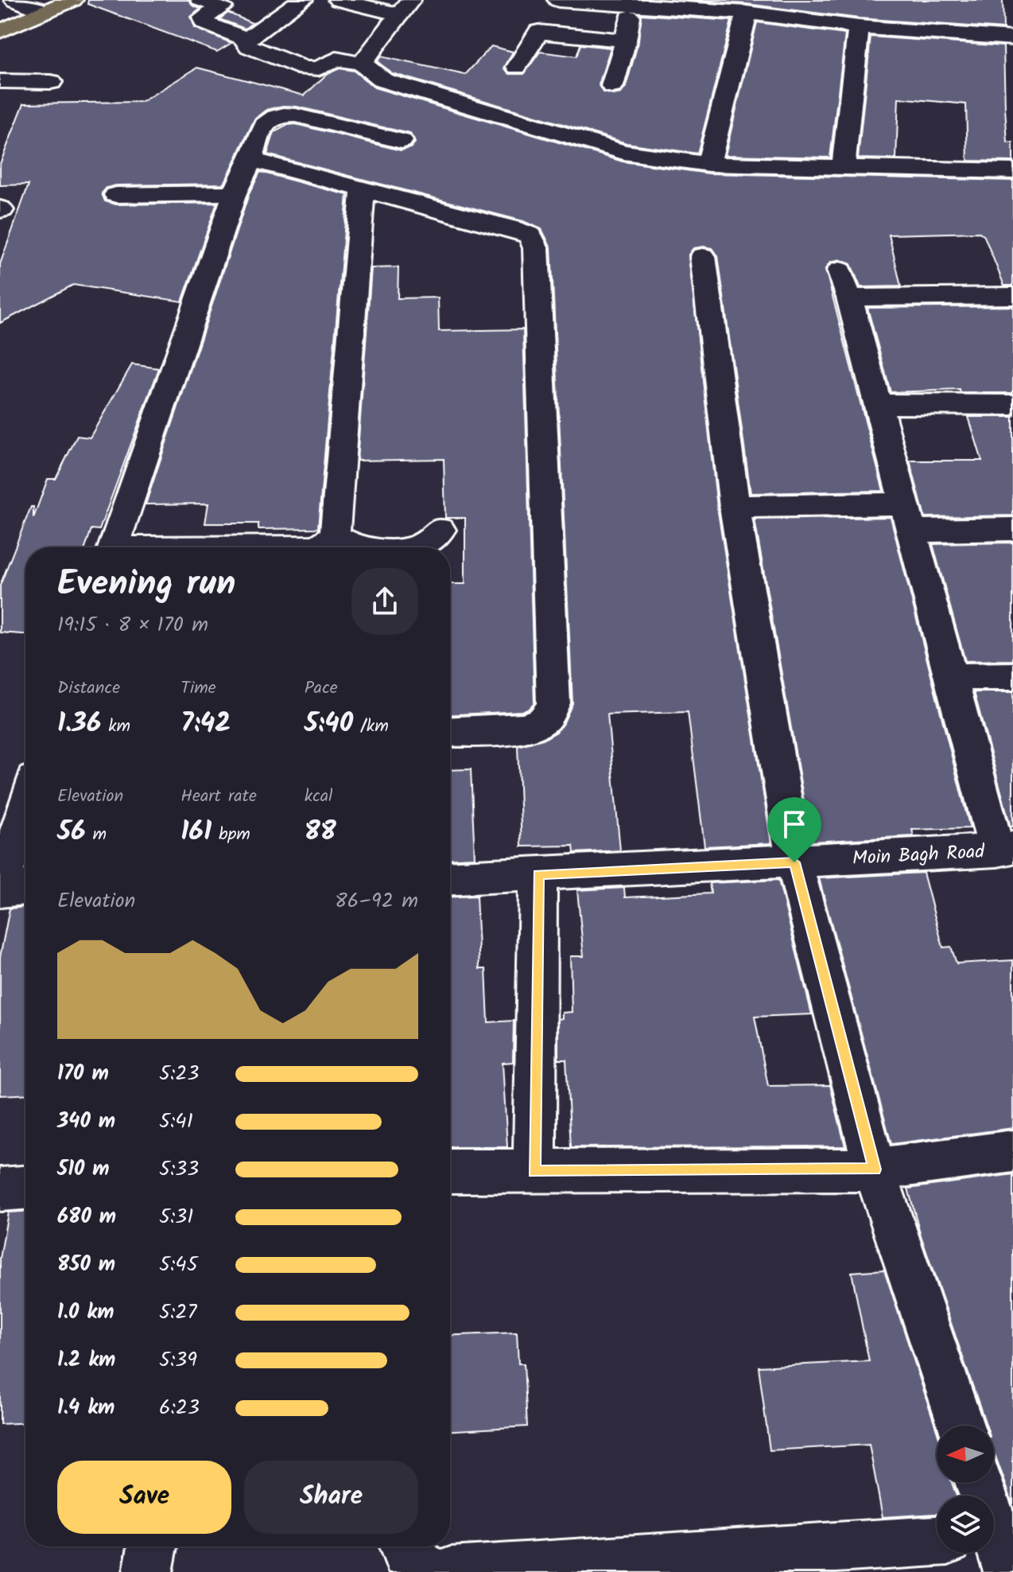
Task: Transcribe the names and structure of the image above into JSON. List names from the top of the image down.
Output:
{
  "streets": {
    "street": ["Moin Bagh Road"]
  },
  "north": "left",
  "page": {
    "heading": ["Evening run", "19:15 · 8 × 170 m"],
    "stats": [
      ["Distance", "1.36 km"],
      ["Time", "7:42"],
      ["Pace", "5:40 /km"],
      ["Elevation", "56 m"],
      ["Heart rate", "161 bpm"],
      ["kcal", "88"]
    ],
    "chart": ["Elevation", "86–92 m"],
    "list": [
      {
        "name": "170 m",
        "note": "5:23"
      },
      {
        "name": "340 m",
        "note": "5:41"
      },
      {
        "name": "510 m",
        "note": "5:33"
      },
      {
        "name": "680 m",
        "note": "5:31"
      },
      {
        "name": "850 m",
        "note": "5:45"
      },
      {
        "name": "1.0 km",
        "note": "5:27"
      },
      {
        "name": "1.2 km",
        "note": "5:39"
      },
      {
        "name": "1.4 km",
        "note": "6:23"
      }
    ],
    "buttons": ["Save", "Share"]
  }
}
